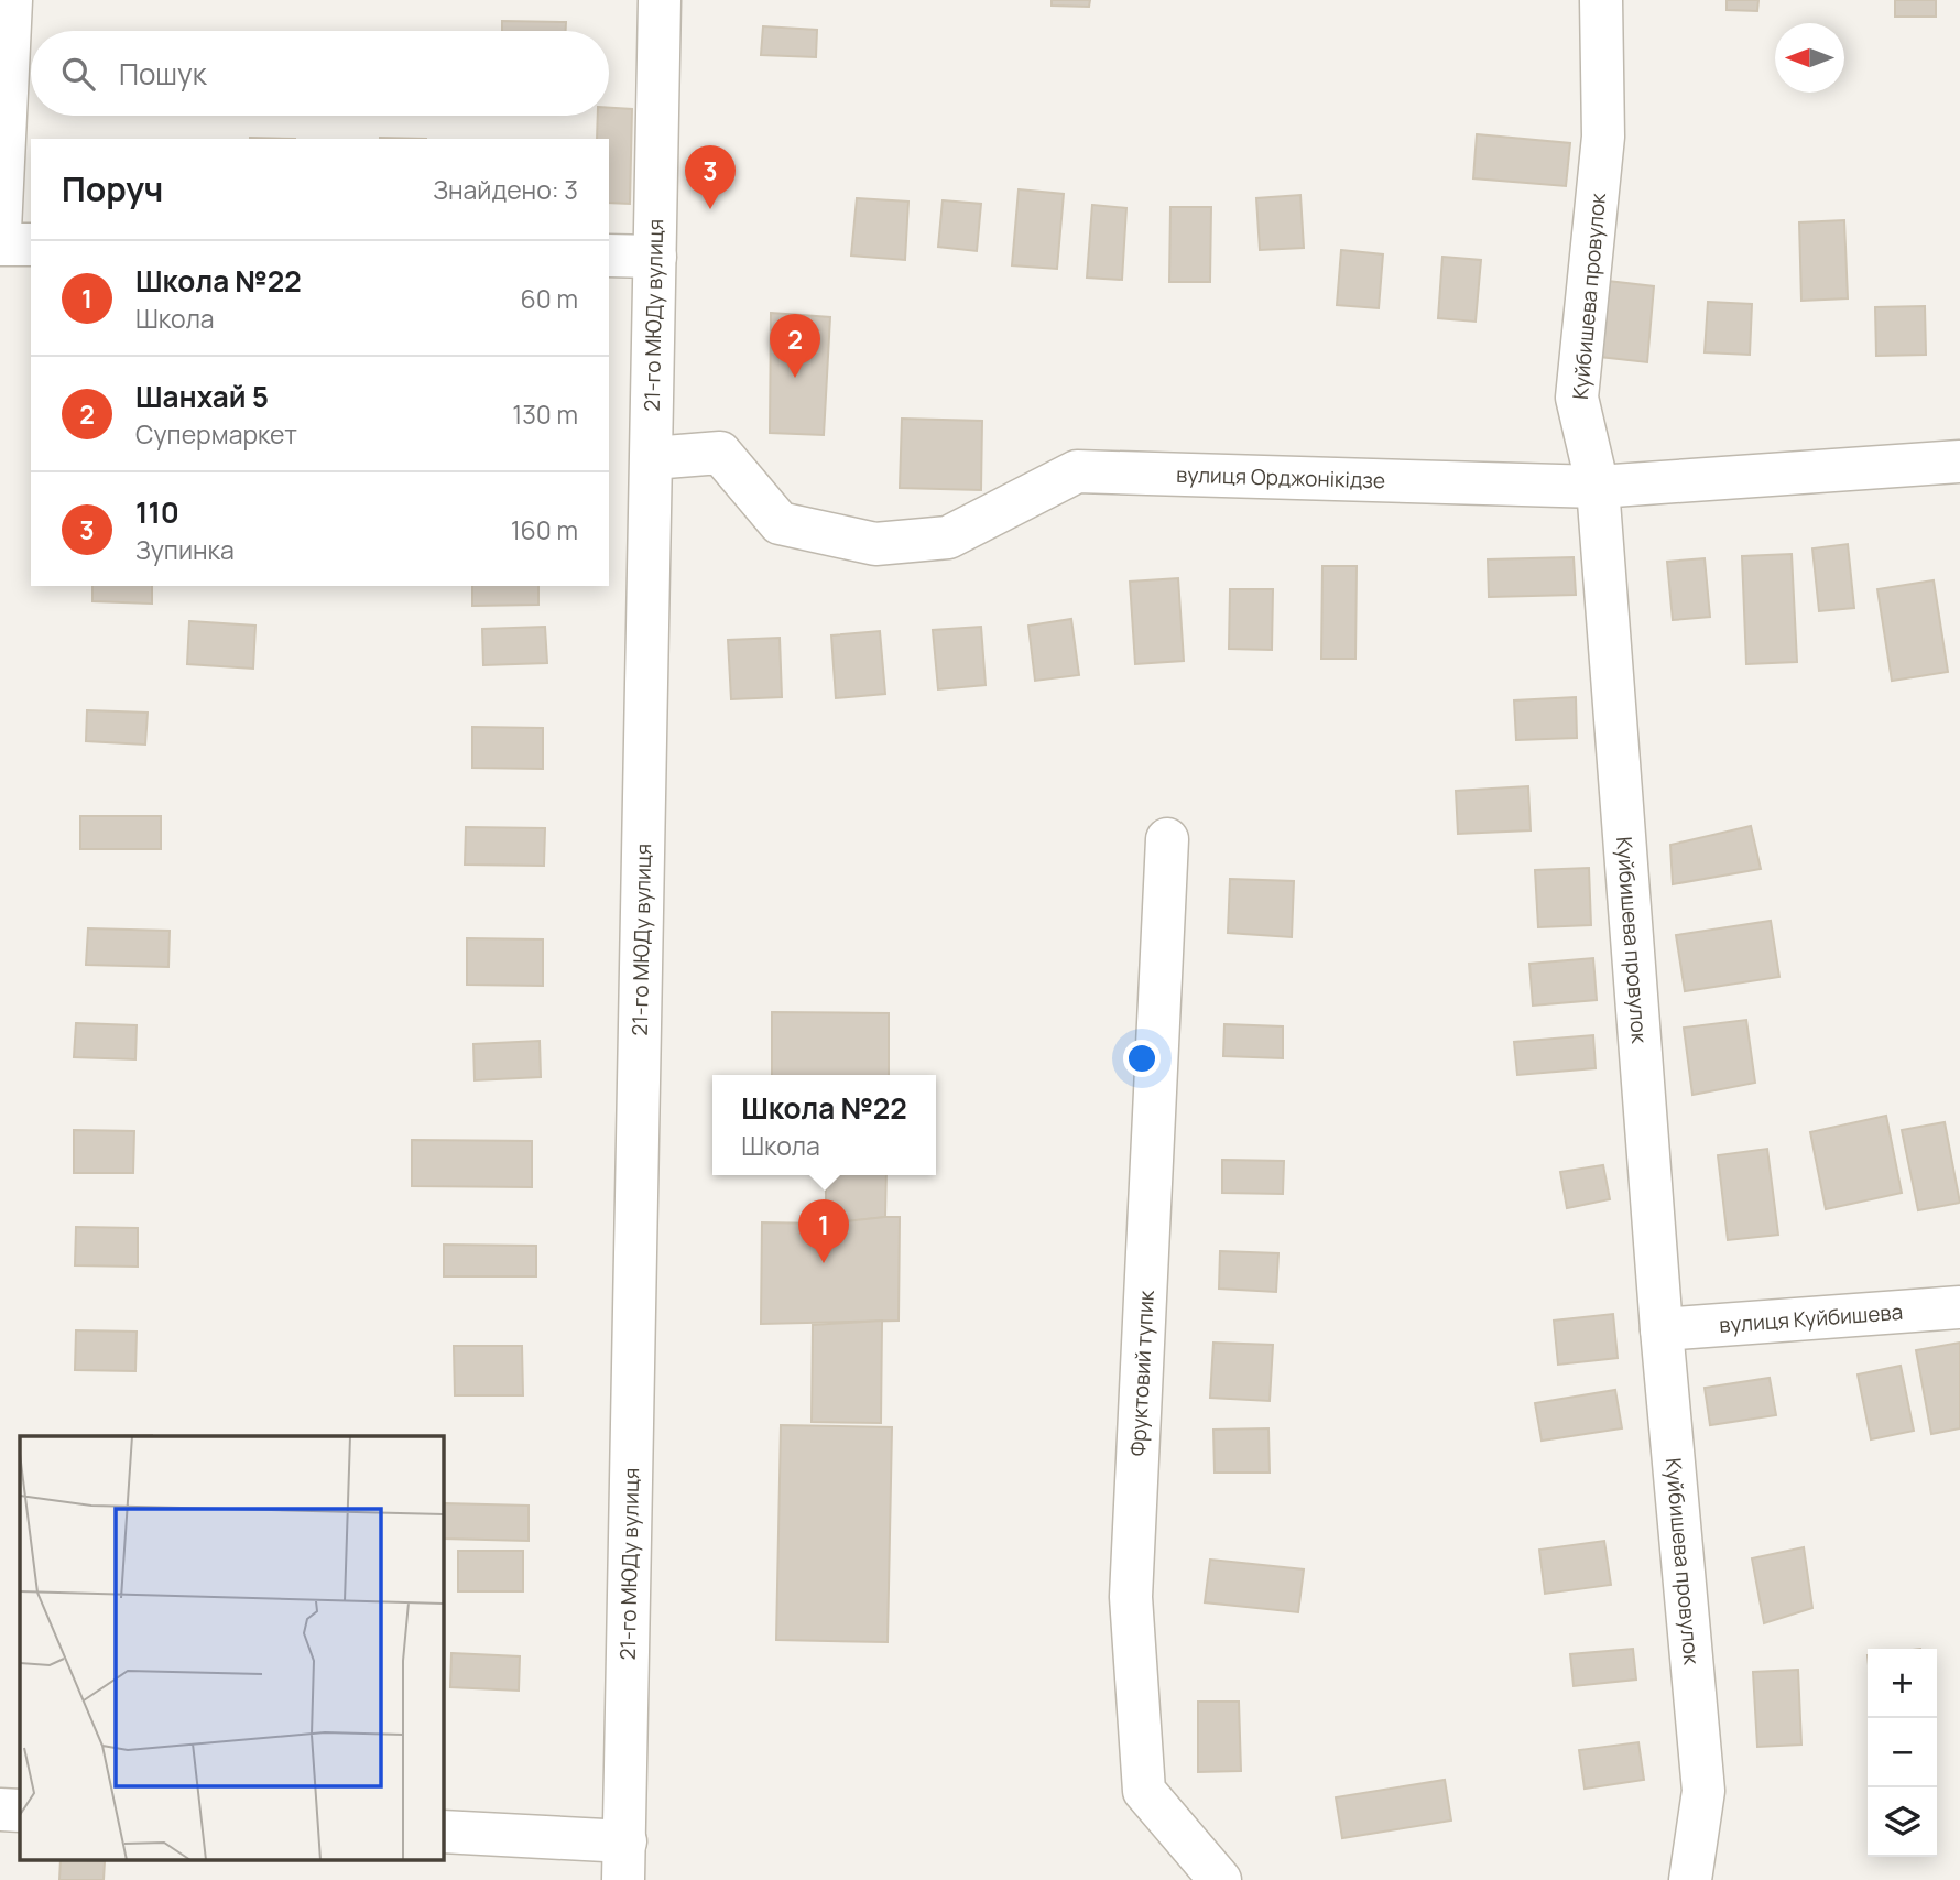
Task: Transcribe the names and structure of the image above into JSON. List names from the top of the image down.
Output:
{
  "streets": {
    "street": [
      "Куйбишева провулок",
      "21-го МЮДу вулиця",
      "вулиця Орджонікідзе",
      "вулиця Куйбишева",
      "Фруктовий тупик"
    ]
  },
  "crossings": [
    ["Куйбишева провулок", "вулиця Орджонікідзе"],
    ["Куйбишева провулок", "вулиця Куйбишева"],
    ["21-го МЮДу вулиця", "вулиця Орджонікідзе"]
  ],
  "north": "left",
  "page": {
    "search": "Пошук",
    "heading": ["Поруч", "Знайдено: 3"],
    "pins": ["3", "2", "1"],
    "list": [
      {
        "mark": "1",
        "name": "Школа №22",
        "note": "Школа",
        "value": "60 m"
      },
      {
        "mark": "2",
        "name": "Шанхай 5",
        "note": "Супермаркет",
        "value": "130 m"
      },
      {
        "mark": "3",
        "name": "110",
        "note": "Зупинка",
        "value": "160 m"
      }
    ],
    "popup": ["Школа №22", "Школа"],
    "map_buttons": ["+", "−"]
  }
}
